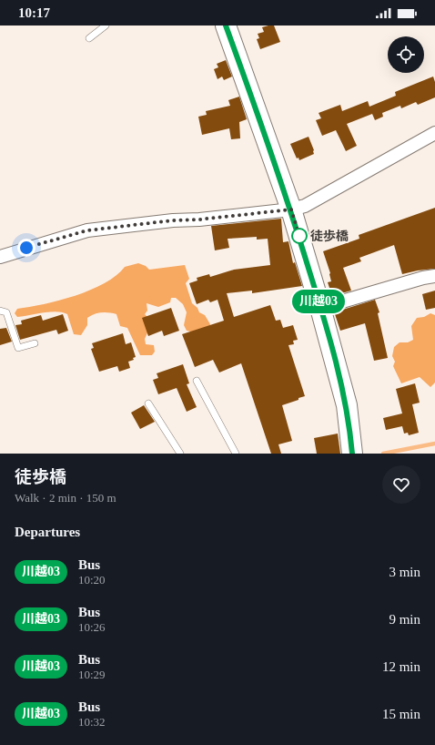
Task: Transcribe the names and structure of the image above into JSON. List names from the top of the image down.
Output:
{
  "places": ["徒歩橋"],
  "lines": ["bus line 川越03"],
  "page": {
    "status": "10:17",
    "on_map": "川越03",
    "heading": [
      ["徒歩橋", "Walk · 2 min · 150 m"],
      "Departures"
    ],
    "list": [
      {
        "mark": "川越03",
        "name": "Bus",
        "note": "10:20",
        "value": "3 min"
      },
      {
        "mark": "川越03",
        "name": "Bus",
        "note": "10:26",
        "value": "9 min"
      },
      {
        "mark": "川越03",
        "name": "Bus",
        "note": "10:29",
        "value": "12 min"
      },
      {
        "mark": "川越03",
        "name": "Bus",
        "note": "10:32",
        "value": "15 min"
      }
    ]
  }
}
